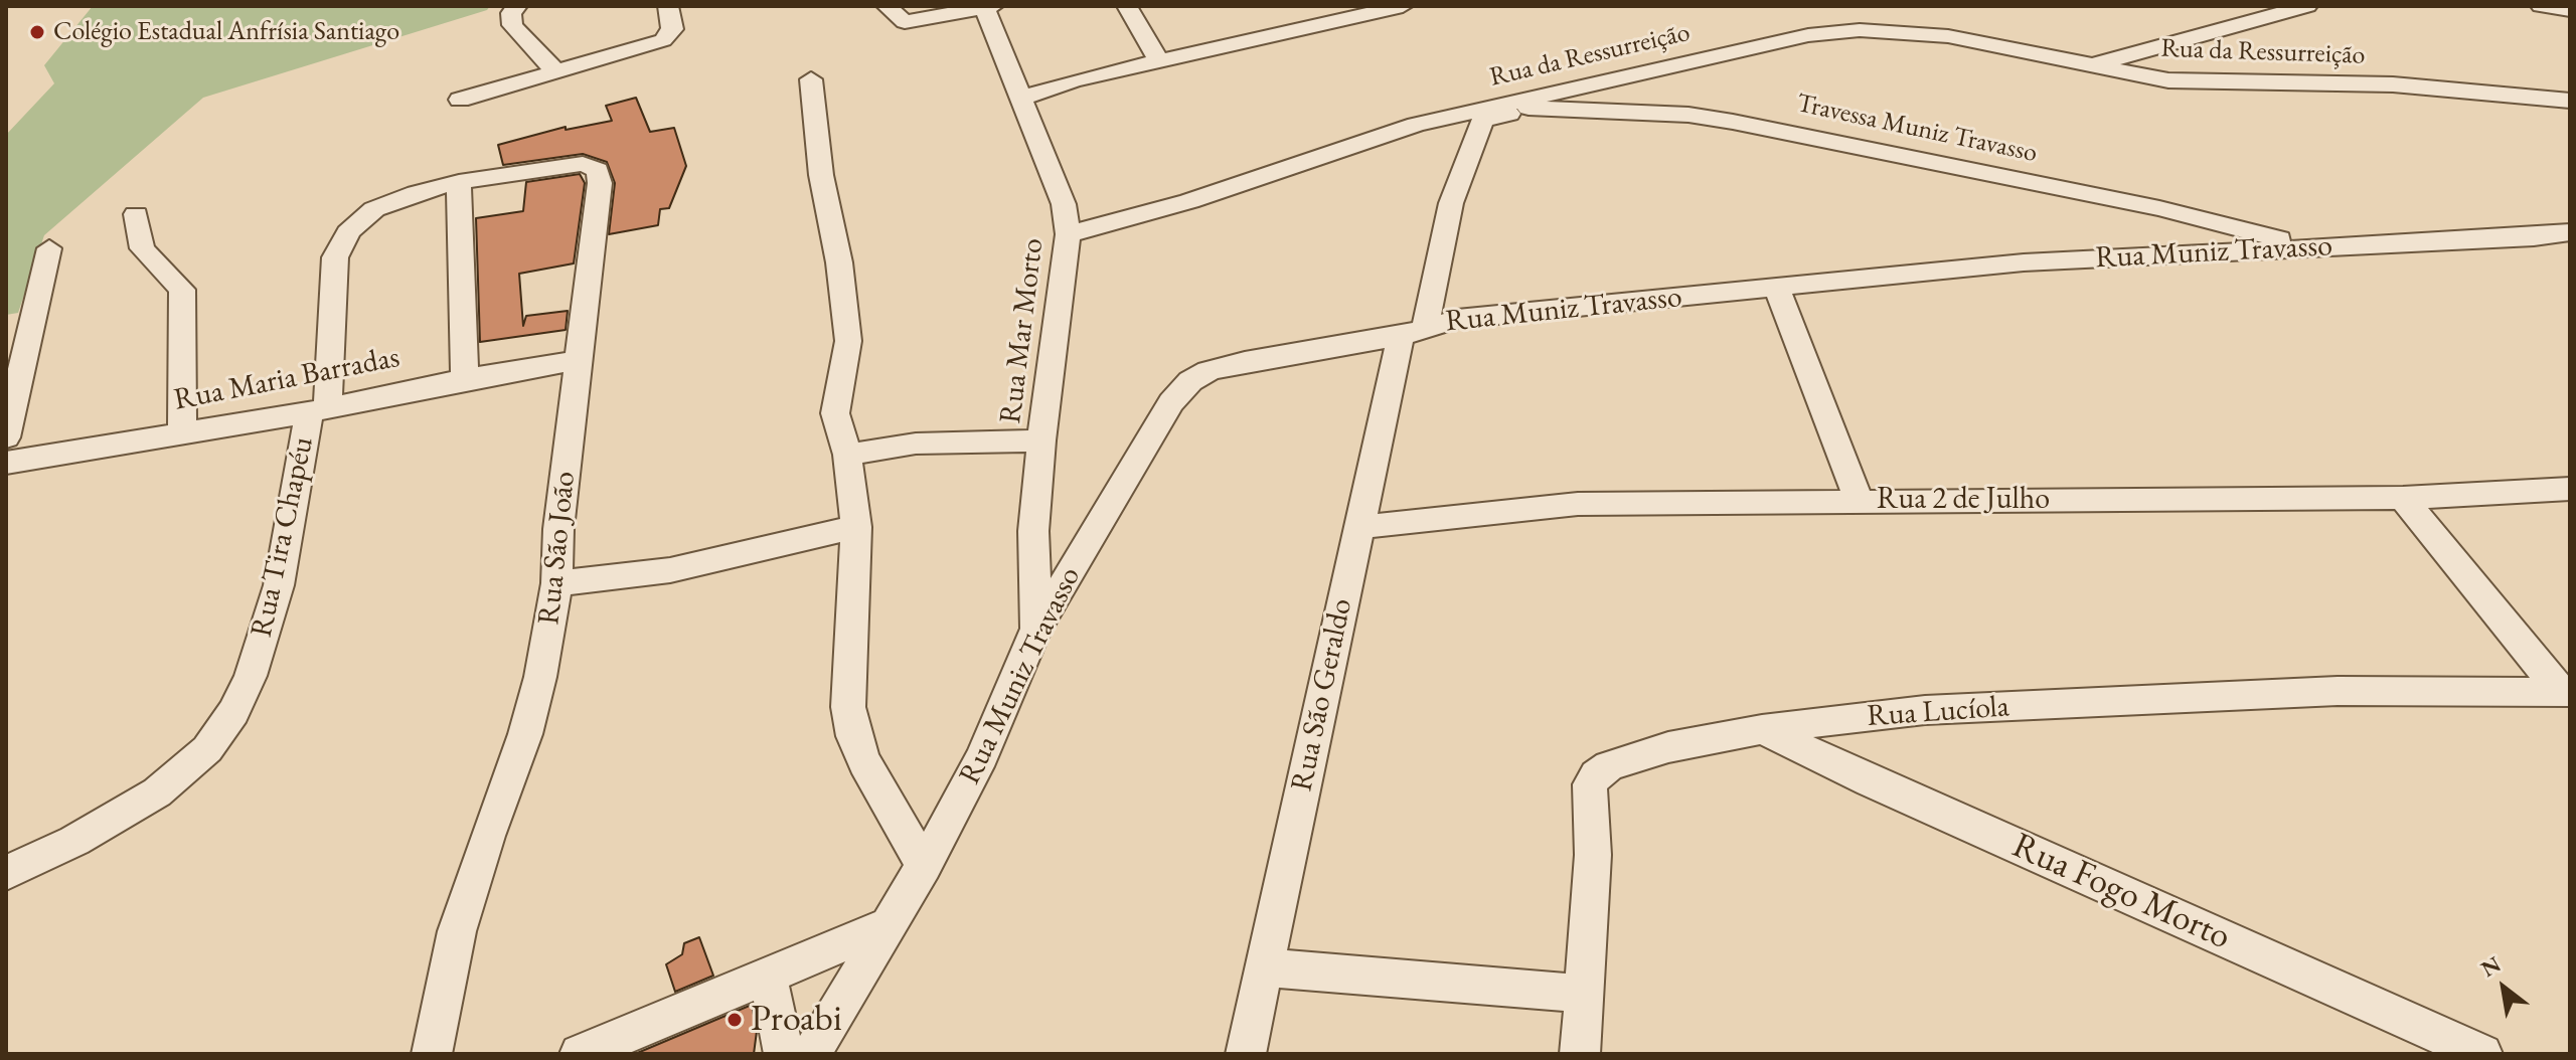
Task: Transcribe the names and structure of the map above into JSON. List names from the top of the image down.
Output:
{
  "streets": {
    "street": [
      "Rua da Ressurreição",
      "Travessa Muniz Travasso",
      "Rua Muniz Travasso",
      "Rua Mar Morto",
      "Rua Maria Barradas",
      "Rua 2 de Julho",
      "Rua Tira Chapéu",
      "Rua São João",
      "Rua São Geraldo",
      "Rua Lucíola",
      "Rua Fogo Morto"
    ]
  },
  "crossings": [
    ["Rua da Ressurreição", "Travessa Muniz Travasso"],
    ["Rua da Ressurreição", "Rua Mar Morto"],
    ["Travessa Muniz Travasso", "Rua Muniz Travasso"],
    ["Travessa Muniz Travasso", "Rua São Geraldo"],
    ["Rua Muniz Travasso", "Rua Mar Morto"],
    ["Rua Muniz Travasso", "Rua São Geraldo"],
    ["Rua Maria Barradas", "Rua Tira Chapéu"],
    ["Rua Maria Barradas", "Rua São João"],
    ["Rua 2 de Julho", "Rua São Geraldo"],
    ["Rua Tira Chapéu", "Rua São João"],
    ["Rua Lucíola", "Rua Fogo Morto"]
  ],
  "places": ["Colégio Estadual Anfrísia Santiago", "Proabi"],
  "north": "top left"
}
